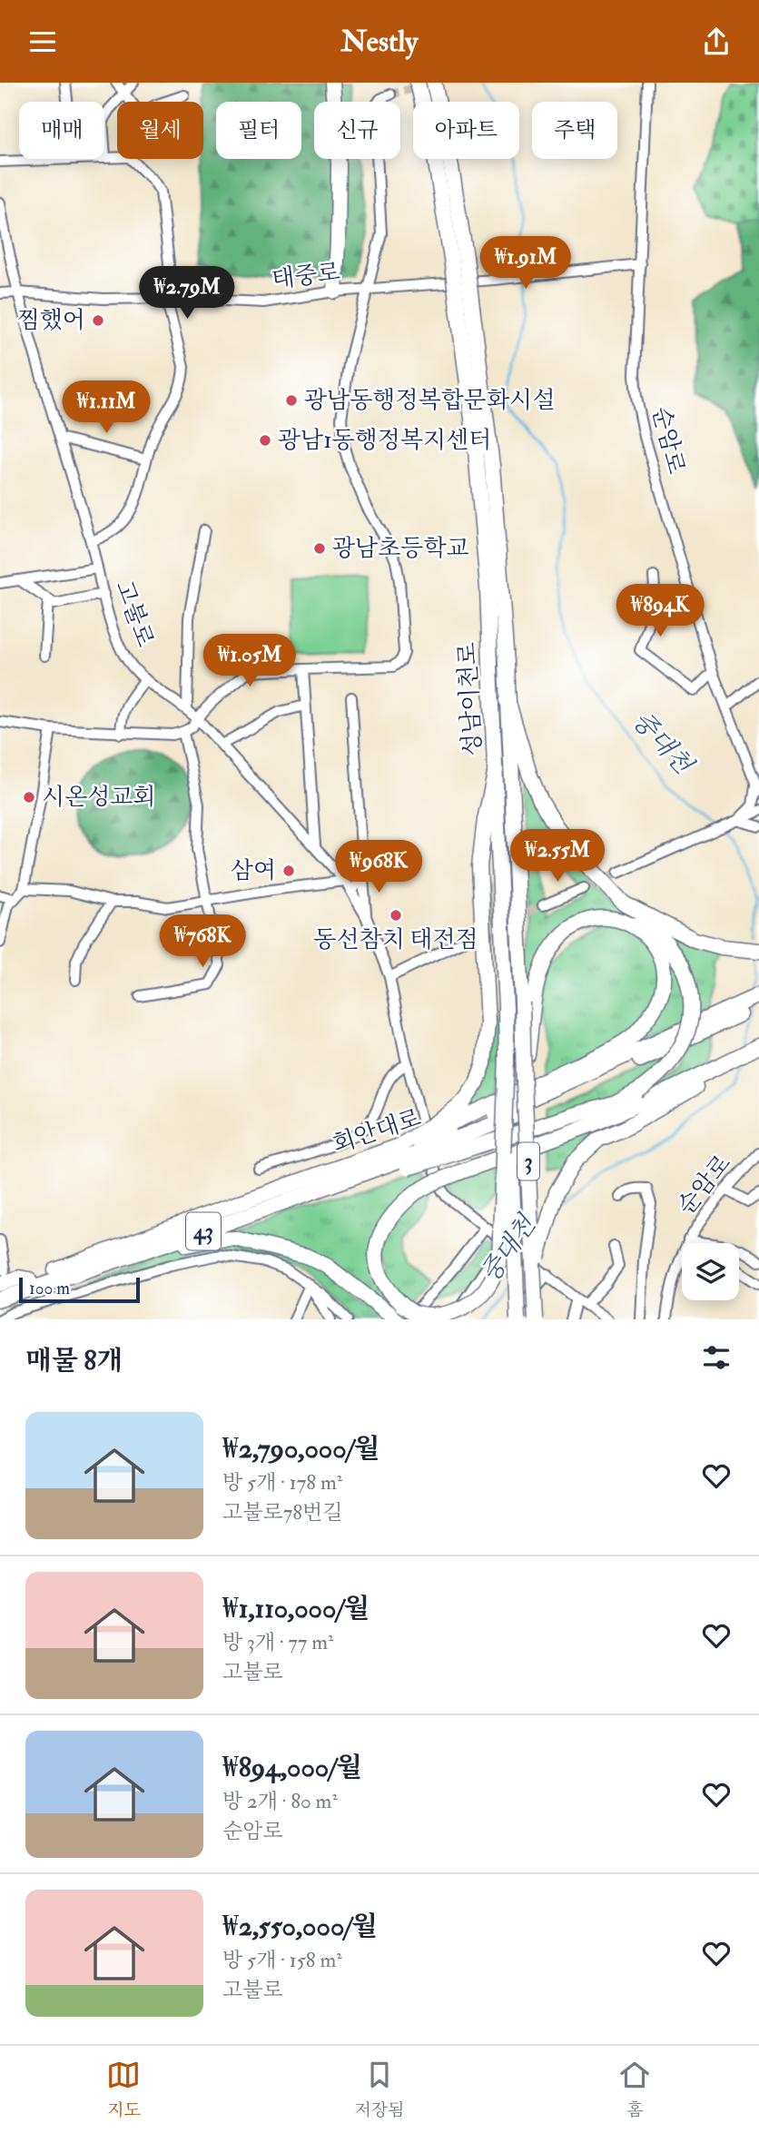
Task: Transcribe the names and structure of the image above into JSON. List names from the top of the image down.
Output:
{
  "streets": {
    "highway": [
      "성남이천로",
      "회안대로",
      "3",
      "43"
    ],
    "street": ["태중로", "순암로", "고불로"]
  },
  "crossings": [
    ["태중로", "순암로"],
    ["태중로", "고불로"]
  ],
  "water": ["중대천"],
  "places": [
    "찜했어",
    "광남동행정복합문화시설",
    "광남1동행정복지센터",
    "광남초등학교",
    "시온성교회",
    "삼여",
    "동선참치 태전점"
  ],
  "scale_bar": "100 m",
  "page": {
    "header": "Nestly",
    "chip": [
      "매매",
      "월세",
      "필터",
      "신규",
      "아파트",
      "주택"
    ],
    "price": [
      "₩1.91M",
      "₩2.79M",
      "₩1.11M",
      "₩894K",
      "₩1.05M",
      "₩2.55M",
      "₩968K",
      "₩768K"
    ],
    "scale": "100 m",
    "heading": "매물 8개",
    "list": [
      {
        "name": "₩2,790,000/월",
        "note": "방 5개 · 178 m² · 고불로78번길"
      },
      {
        "name": "₩1,110,000/월",
        "note": "방 3개 · 77 m² · 고불로"
      },
      {
        "name": "₩894,000/월",
        "note": "방 2개 · 80 m² · 순암로"
      },
      {
        "name": "₩2,550,000/월",
        "note": "방 5개 · 158 m² · 고불로"
      }
    ],
    "tabs": ["지도", "저장됨", "홈"]
  }
}
